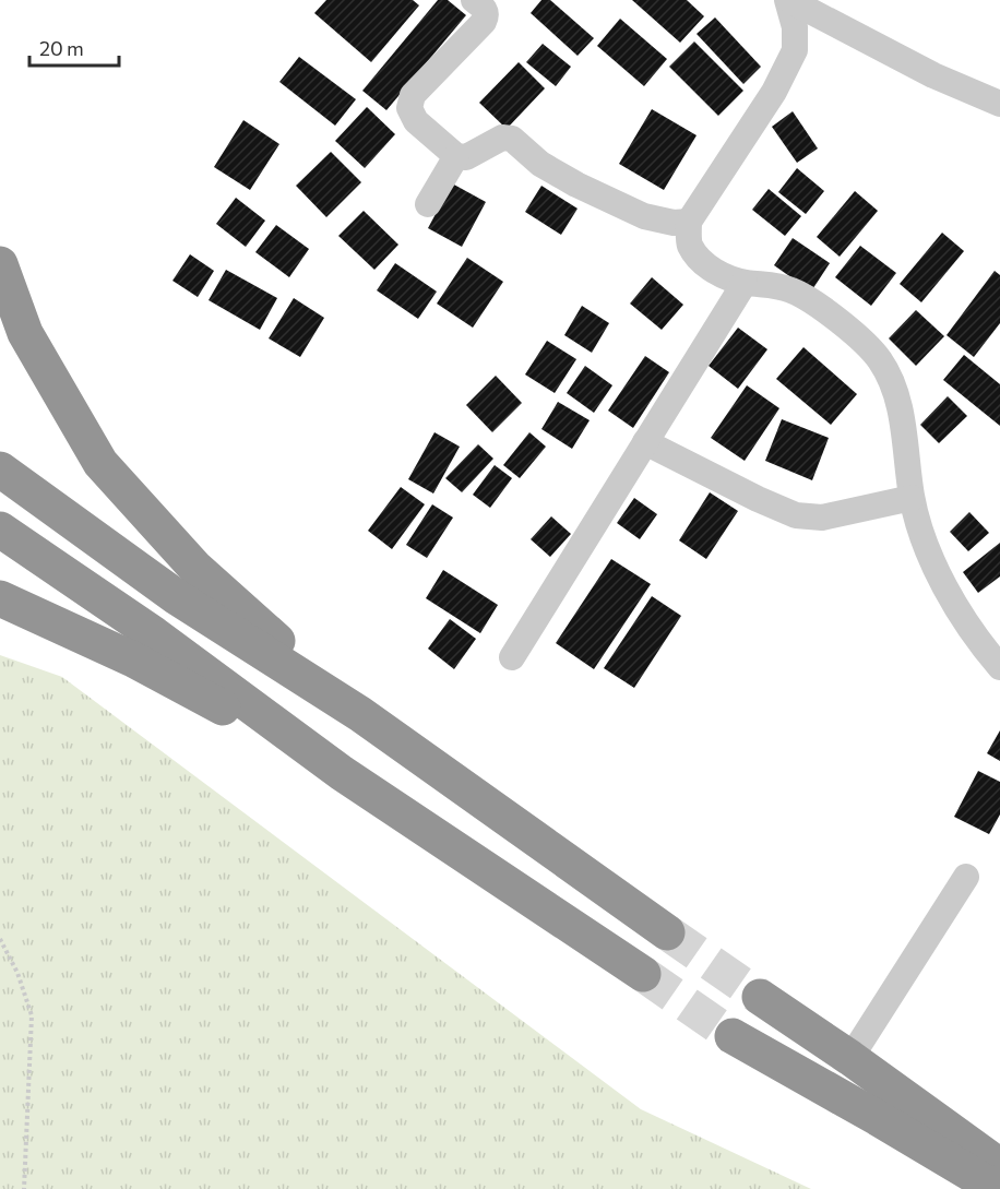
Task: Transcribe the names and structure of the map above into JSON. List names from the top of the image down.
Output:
{
  "scale_bar": "20 m"
}
